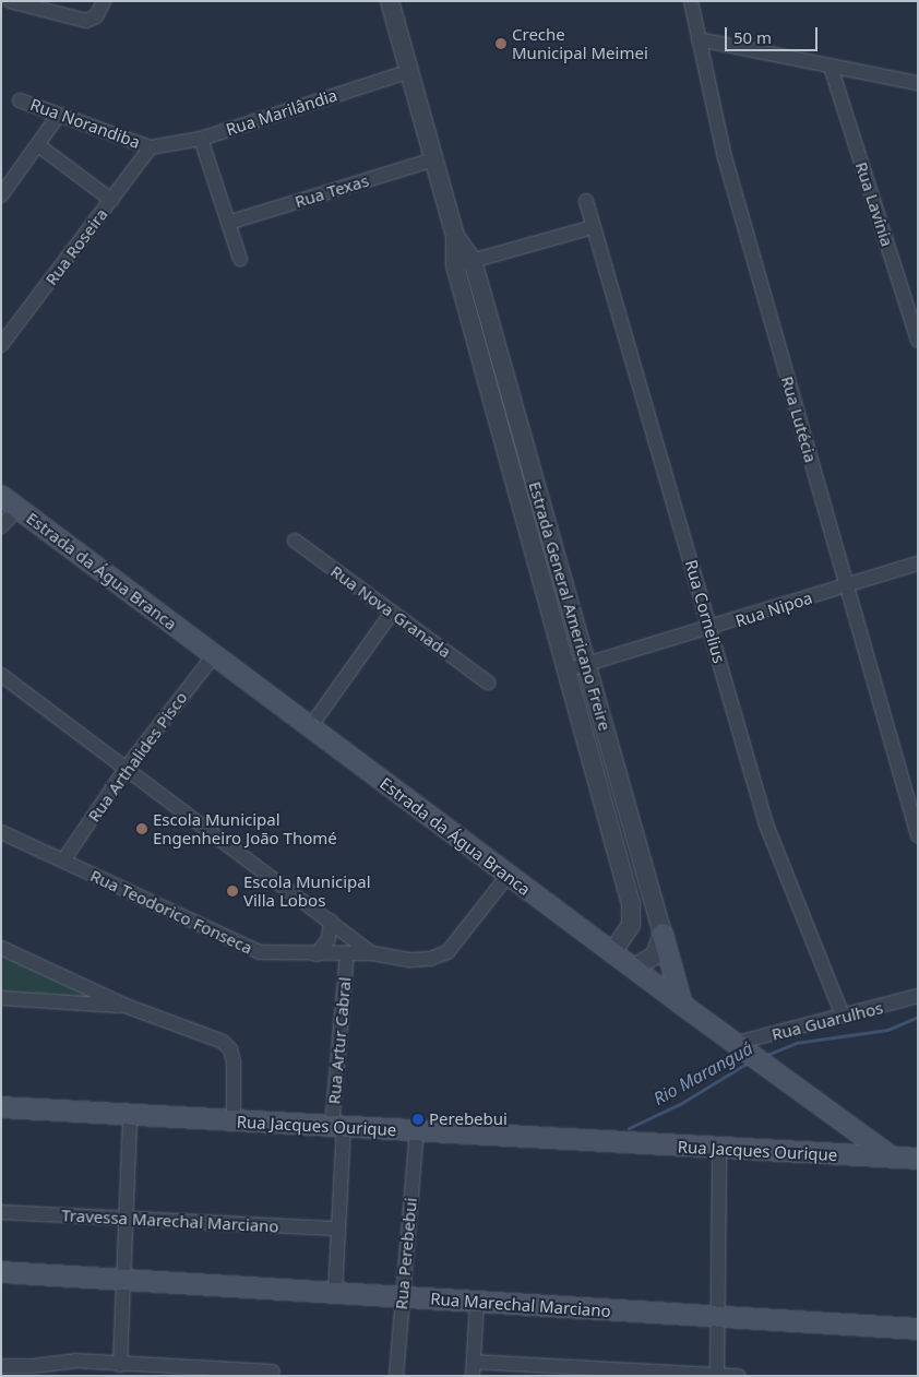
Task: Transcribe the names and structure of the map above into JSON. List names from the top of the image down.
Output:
{
  "streets": {
    "main road": ["Estrada da Água Branca", "Rua Jacques Ourique", "Rua Marechal Marciano"],
    "street": [
      "Rua Marilândia",
      "Rua Norandiba",
      "Rua Texas",
      "Rua Lavínia",
      "Rua Roseira",
      "Rua Lutécia",
      "Estrada General Americano Freire",
      "Rua Nipoa",
      "Rua Nova Granada",
      "Rua Cornelius",
      "Rua Arthalides Pisco",
      "Rua Teodorico Fonseca",
      "Rua Guarulhos",
      "Rua Artur Cabral",
      "Travessa Marechal Marciano",
      "Rua Perebebui"
    ]
  },
  "crossings": [
    ["Rua Marilândia", "Rua Norandiba"],
    ["Rua Marilândia", "Rua Roseira"],
    ["Rua Marilândia", "Estrada General Americano Freire"],
    ["Rua Norandiba", "Rua Roseira"],
    ["Rua Texas", "Estrada General Americano Freire"],
    ["Rua Lutécia", "Rua Nipoa"],
    ["Estrada da Água Branca", "Estrada General Americano Freire"],
    ["Estrada da Água Branca", "Rua Arthalides Pisco"],
    ["Estrada da Água Branca", "Rua Teodorico Fonseca"],
    ["Estrada da Água Branca", "Rua Guarulhos"],
    ["Estrada da Água Branca", "Rua Jacques Ourique"],
    ["Estrada General Americano Freire", "Rua Nipoa"],
    ["Rua Nipoa", "Rua Cornelius"],
    ["Rua Cornelius", "Rua Guarulhos"],
    ["Rua Arthalides Pisco", "Rua Teodorico Fonseca"],
    ["Rua Teodorico Fonseca", "Rua Artur Cabral"],
    ["Rua Artur Cabral", "Rua Jacques Ourique"],
    ["Rua Artur Cabral", "Travessa Marechal Marciano"],
    ["Rua Artur Cabral", "Rua Marechal Marciano"],
    ["Rua Jacques Ourique", "Rua Perebebui"],
    ["Rua Perebebui", "Rua Marechal Marciano"]
  ],
  "water": ["Rio Maranguá"],
  "places": [
    "Creche Municipal Meimei",
    "Escola Municipal Engenheiro João Thomé",
    "Escola Municipal Villa Lobos",
    "Perebebui"
  ],
  "scale_bar": "50 m"
}
